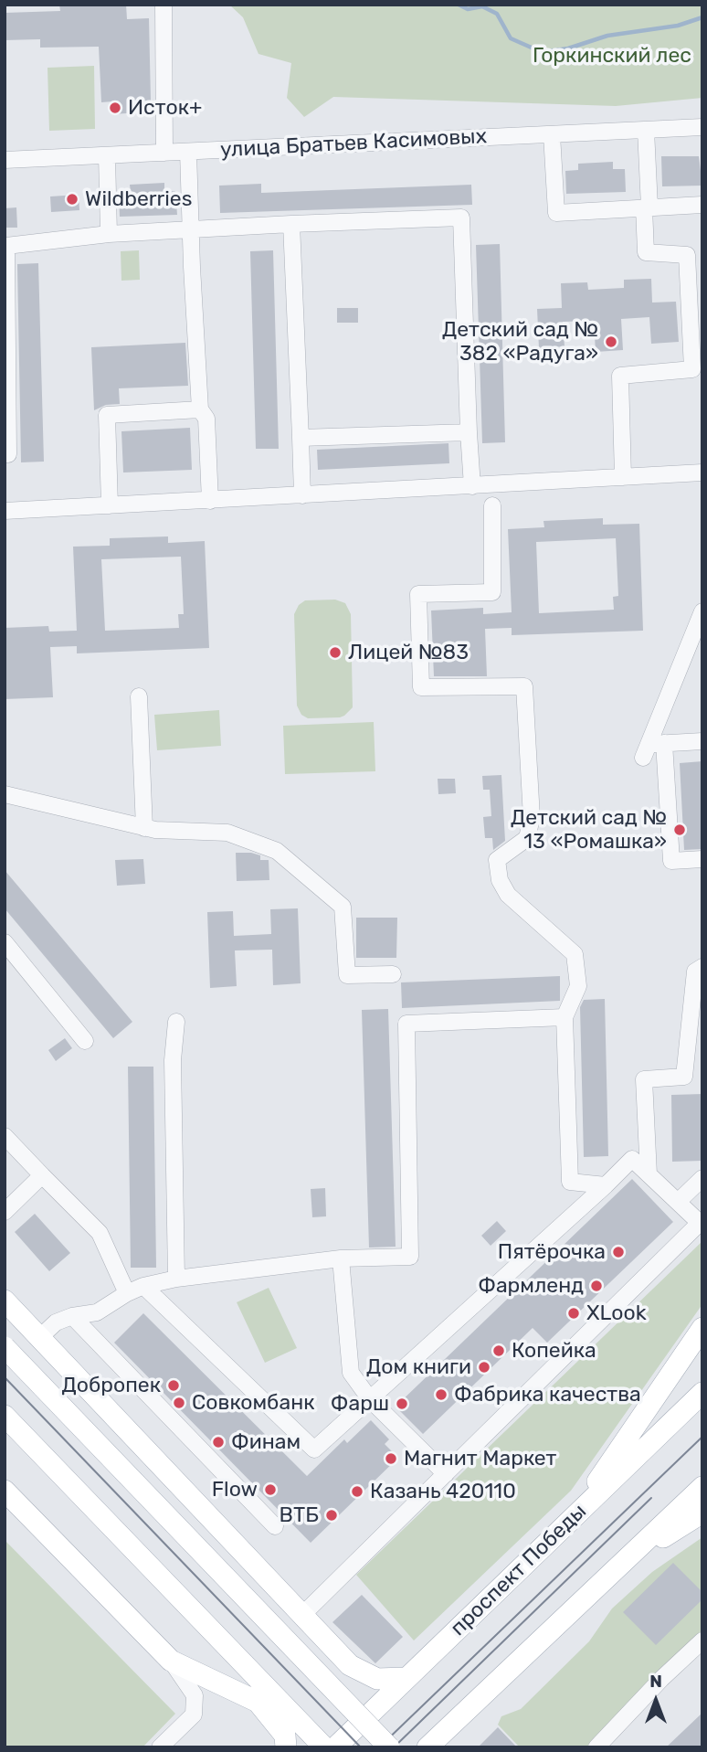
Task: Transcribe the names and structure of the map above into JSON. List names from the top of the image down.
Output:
{
  "streets": {
    "main road": ["проспект Победы"],
    "street": ["улица Братьев Касимовых"]
  },
  "parks": ["Горкинский лес"],
  "places": [
    "Исток+",
    "Wildberries",
    "Детский сад № 382 «Радуга»",
    "Лицей №83",
    "Детский сад № 13 «Ромашка»",
    "Пятёрочка",
    "Фармленд",
    "XLook",
    "Копейка",
    "Дом книги",
    "Добропек",
    "Фабрика качества",
    "Совкомбанк",
    "Фарш",
    "Финам",
    "Магнит Маркет",
    "Flow",
    "Казань 420110",
    "ВТБ"
  ],
  "north": "top"
}
